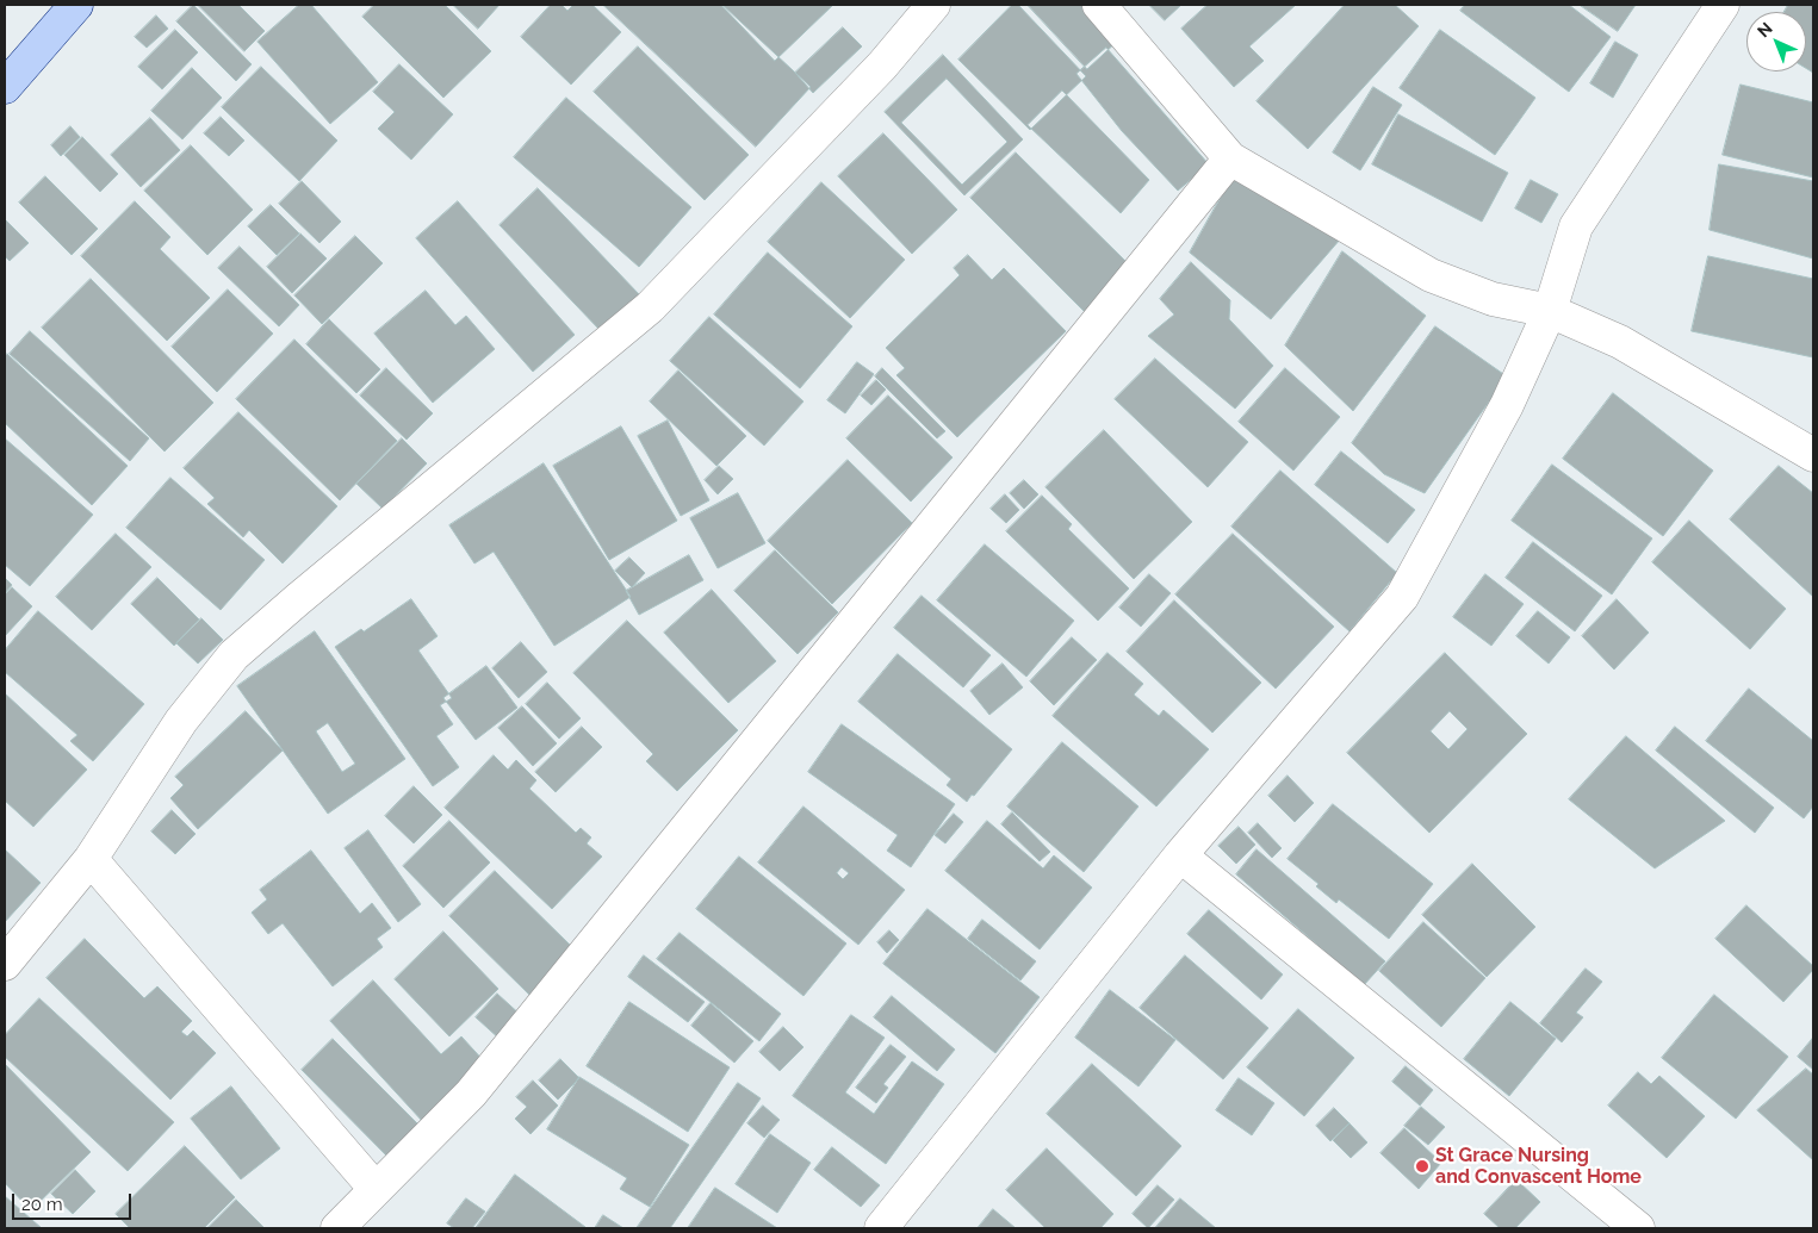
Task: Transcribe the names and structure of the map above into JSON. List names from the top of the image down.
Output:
{
  "places": ["St Grace Nursing and Convascent Home"],
  "scale_bar": "20 m",
  "north": "top left"
}
